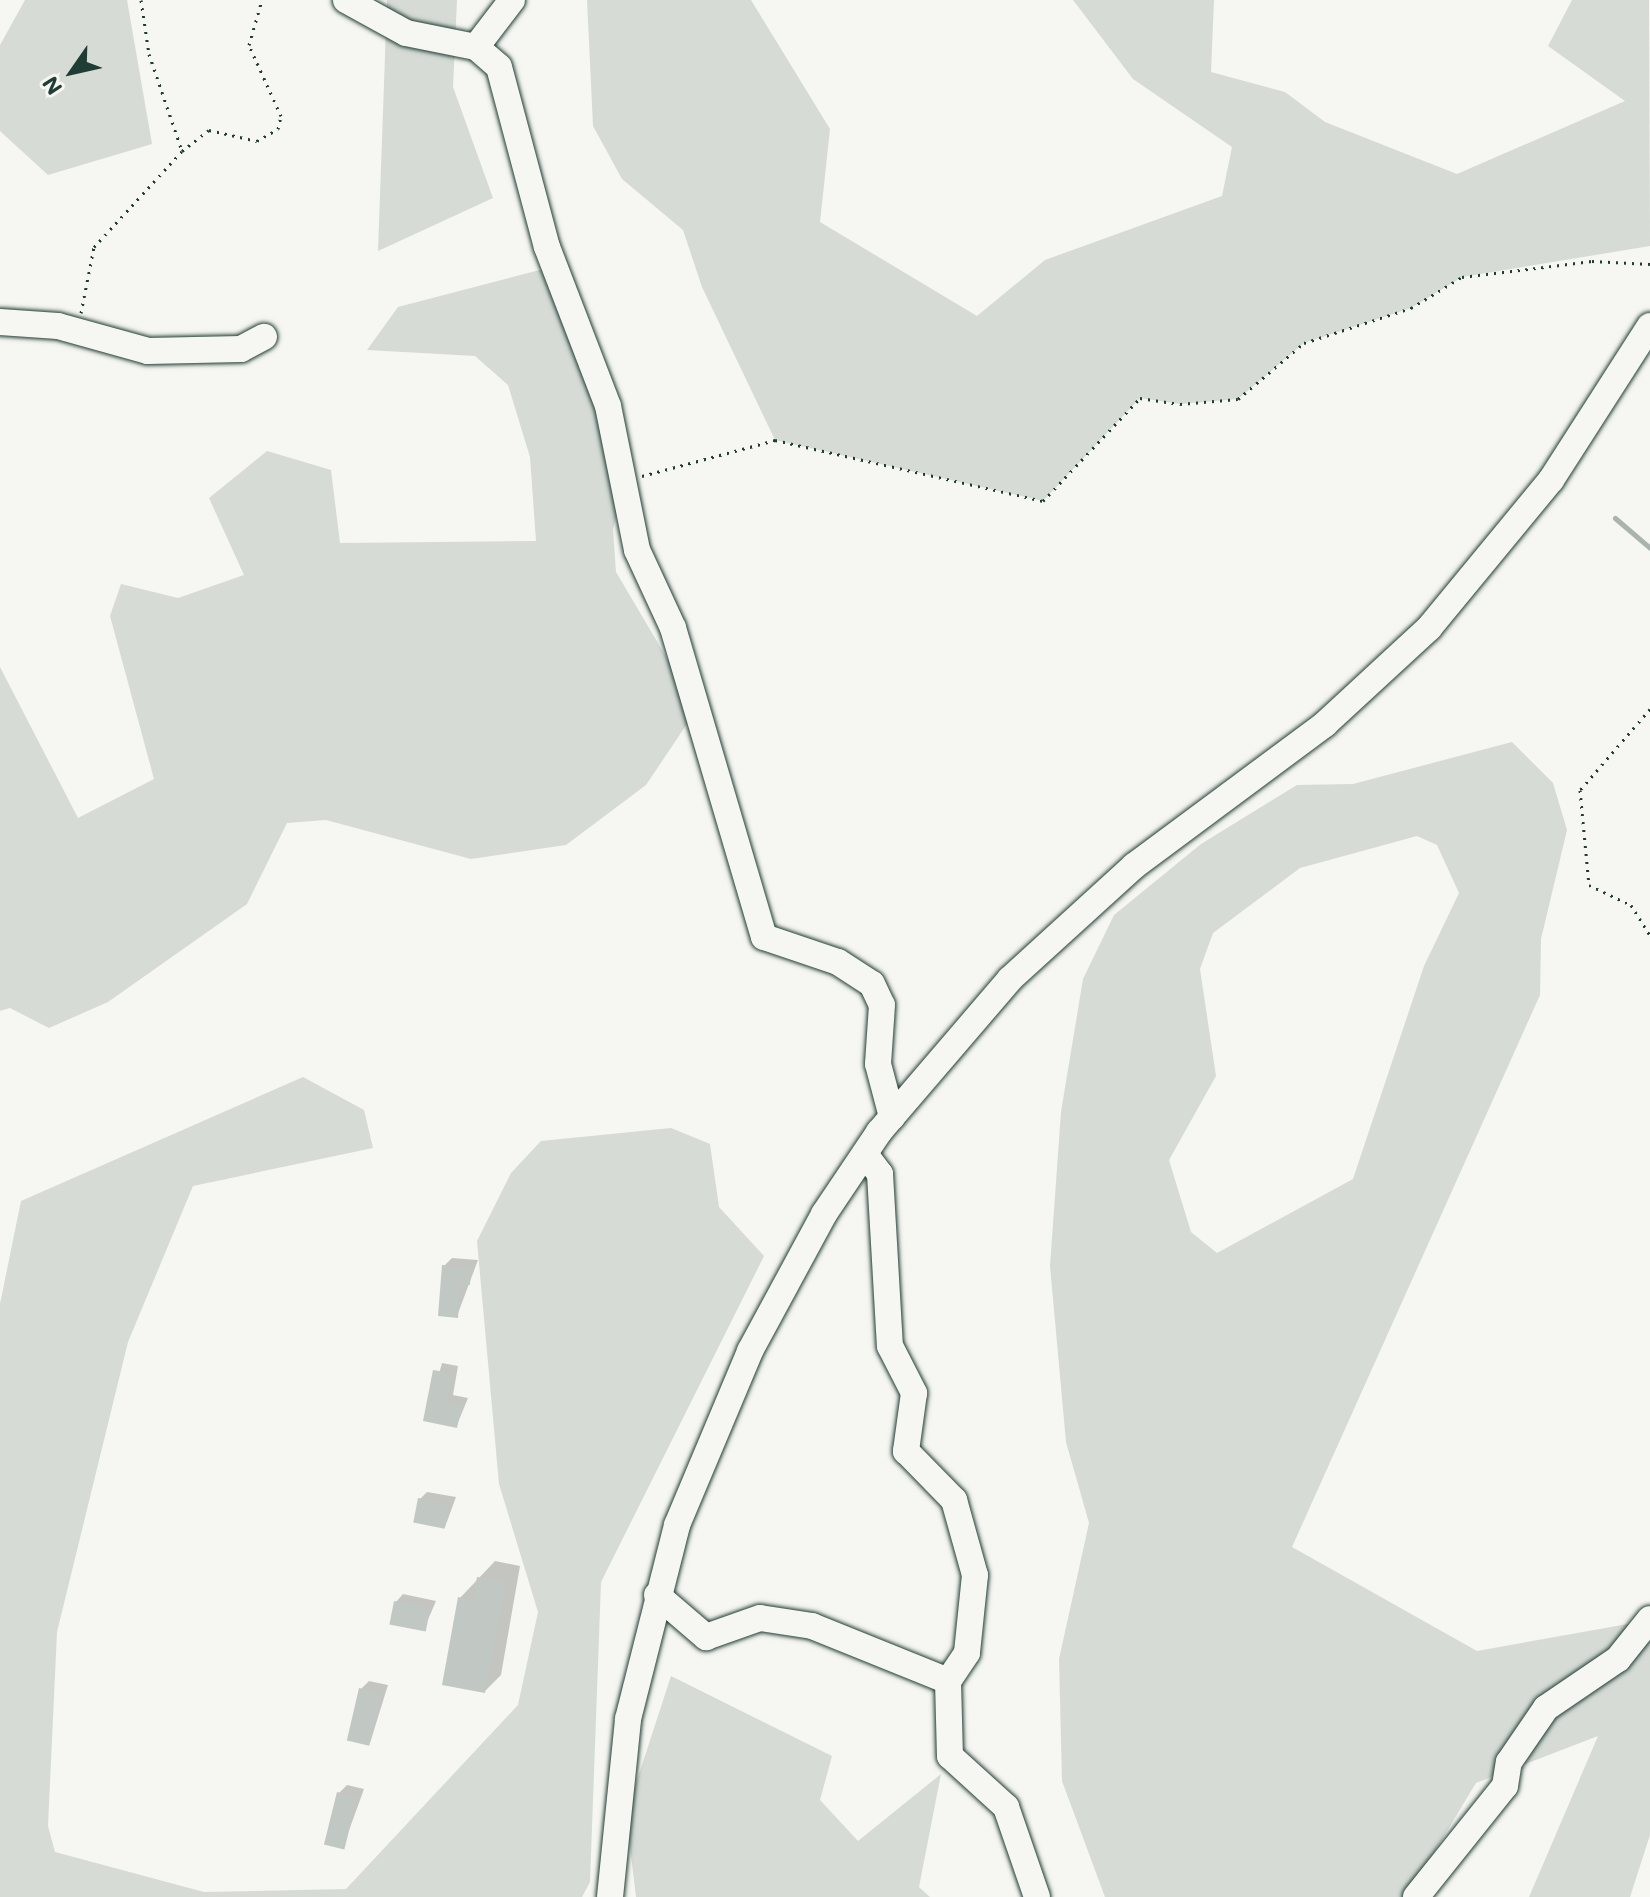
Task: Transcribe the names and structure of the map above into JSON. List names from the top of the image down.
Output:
{
  "north": "bottom left"
}
